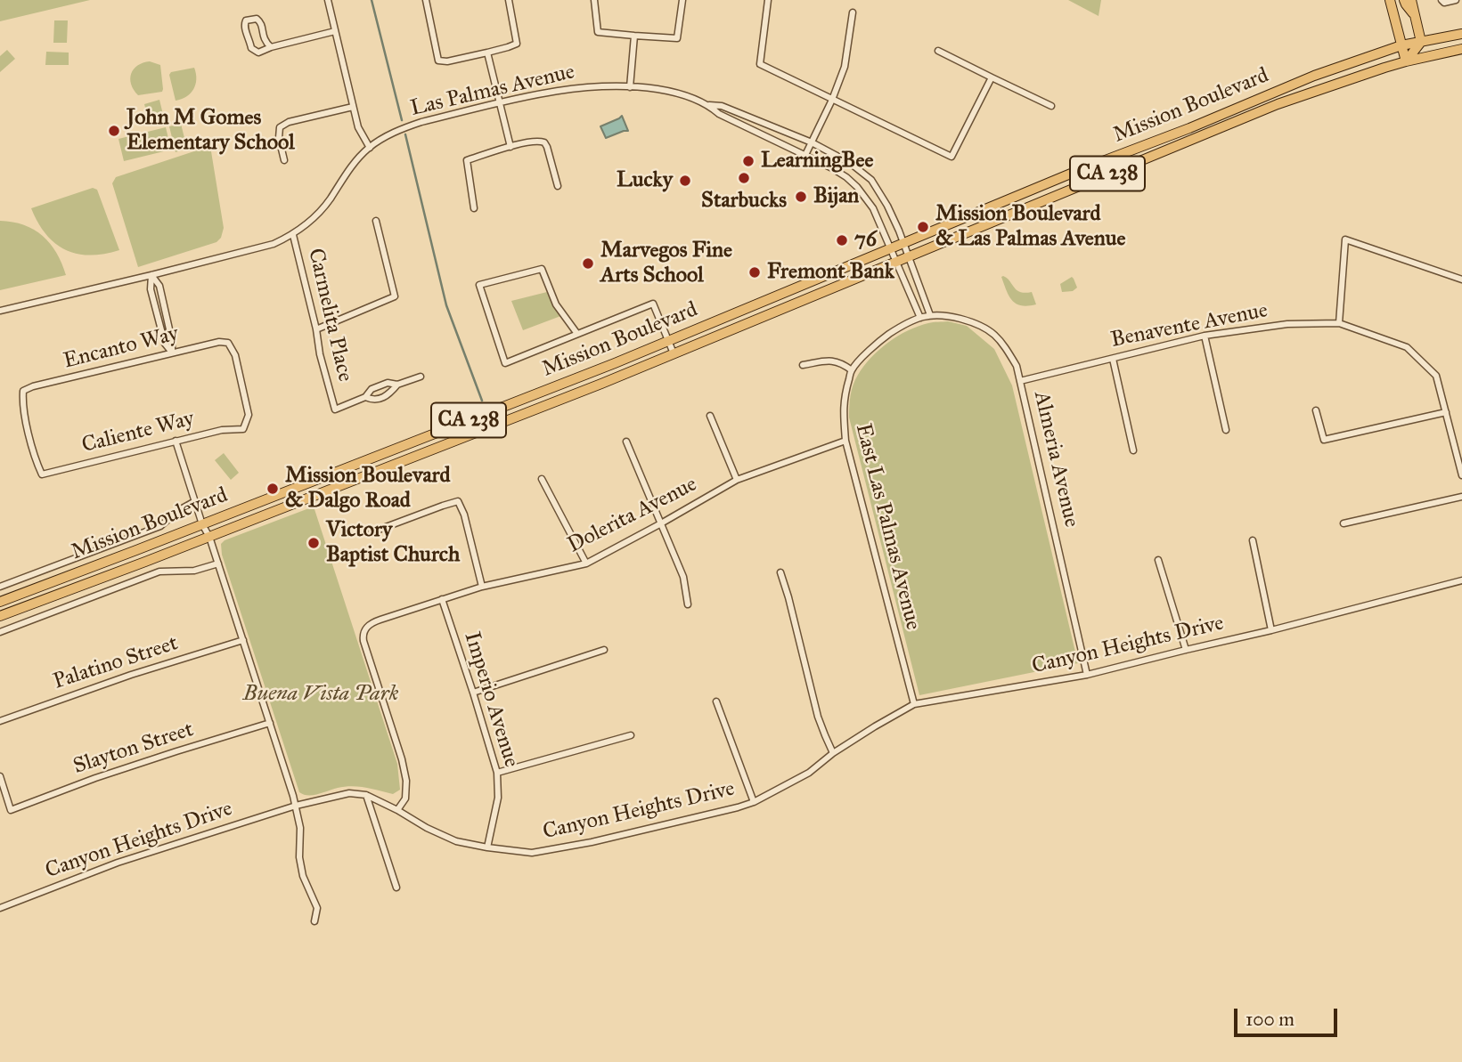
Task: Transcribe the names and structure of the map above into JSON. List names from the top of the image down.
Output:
{
  "streets": {
    "main road": ["Mission Boulevard", "CA 238"],
    "street": [
      "Las Palmas Avenue",
      "Carmelita Place",
      "Benavente Avenue",
      "Encanto Way",
      "Caliente Way",
      "Almeria Avenue",
      "Dolerita Avenue",
      "East Las Palmas Avenue",
      "Canyon Heights Drive",
      "Palatino Street",
      "Imperio Avenue",
      "Slayton Street"
    ]
  },
  "crossings": [
    ["Las Palmas Avenue", "Mission Boulevard"],
    ["Las Palmas Avenue", "Carmelita Place"],
    ["Benavente Avenue", "Almeria Avenue"],
    ["Encanto Way", "Caliente Way"],
    ["Almeria Avenue", "Canyon Heights Drive"],
    ["Dolerita Avenue", "East Las Palmas Avenue"],
    ["Dolerita Avenue", "Canyon Heights Drive"],
    ["Dolerita Avenue", "Imperio Avenue"],
    ["East Las Palmas Avenue", "Canyon Heights Drive"],
    ["Canyon Heights Drive", "Imperio Avenue"]
  ],
  "parks": ["Buena Vista Park"],
  "places": [
    "John M Gomes Elementary School",
    "LearningBee",
    "Starbucks",
    "Lucky",
    "Bijan",
    "Mission Boulevard & Las Palmas Avenue",
    "76",
    "Marvegos Fine Arts School",
    "Fremont Bank",
    "Mission Boulevard & Dalgo Road",
    "Victory Baptist Church"
  ],
  "scale_bar": "100 m"
}
